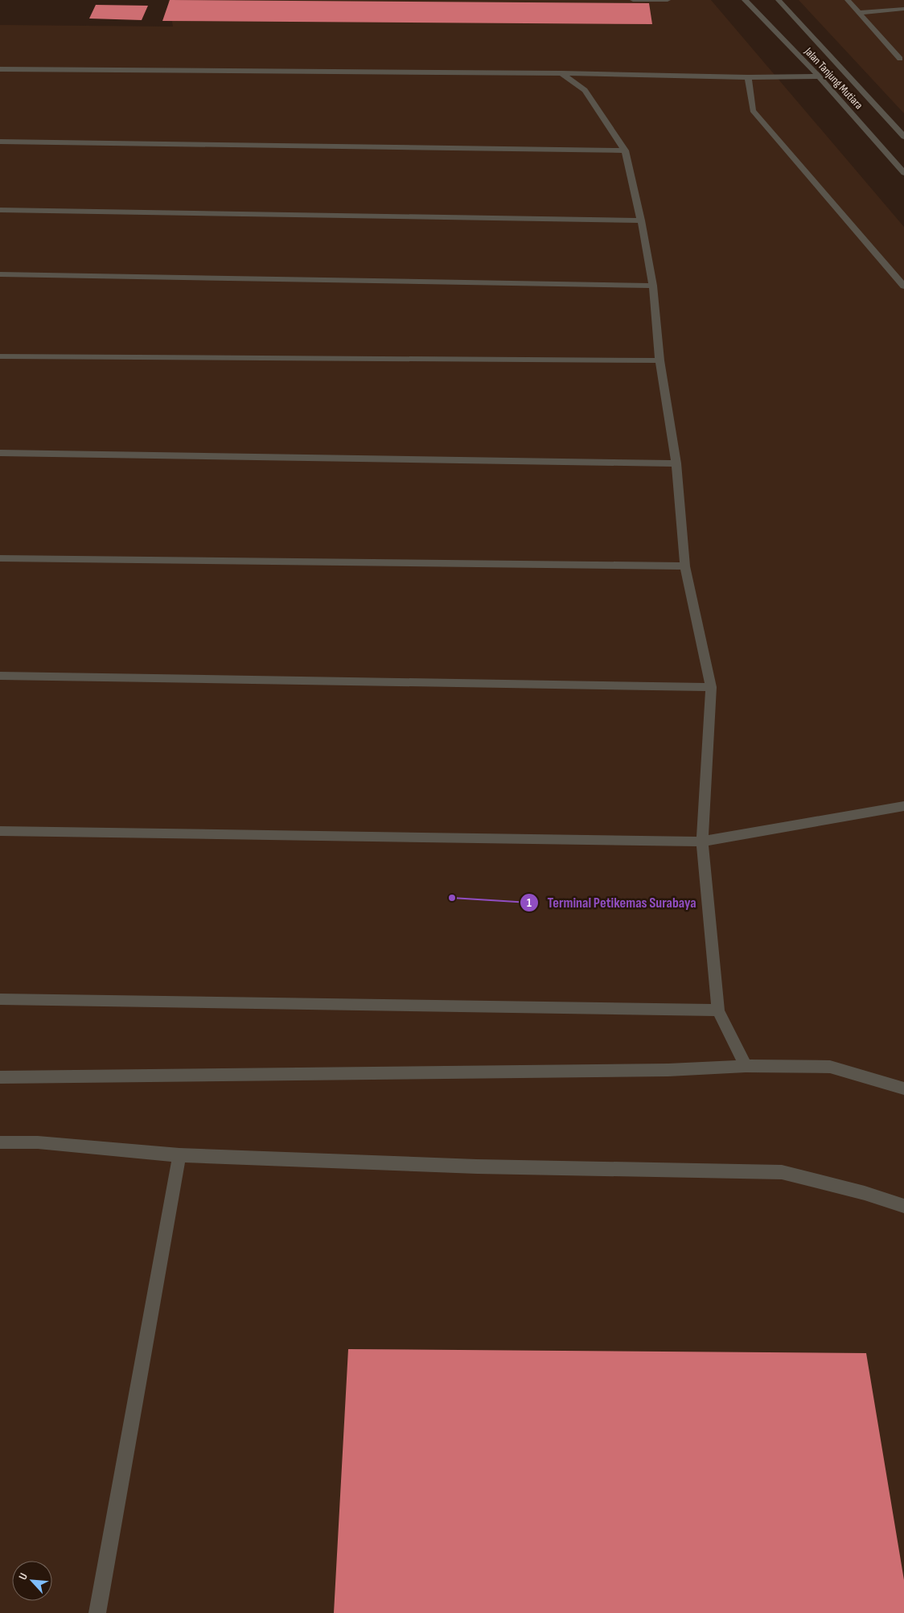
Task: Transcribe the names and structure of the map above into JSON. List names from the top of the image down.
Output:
{
  "streets": {
    "lane": ["Jalan Tanjung Mutiara"]
  },
  "places": ["Terminal Petikemas Surabaya"],
  "north": "top left"
}
